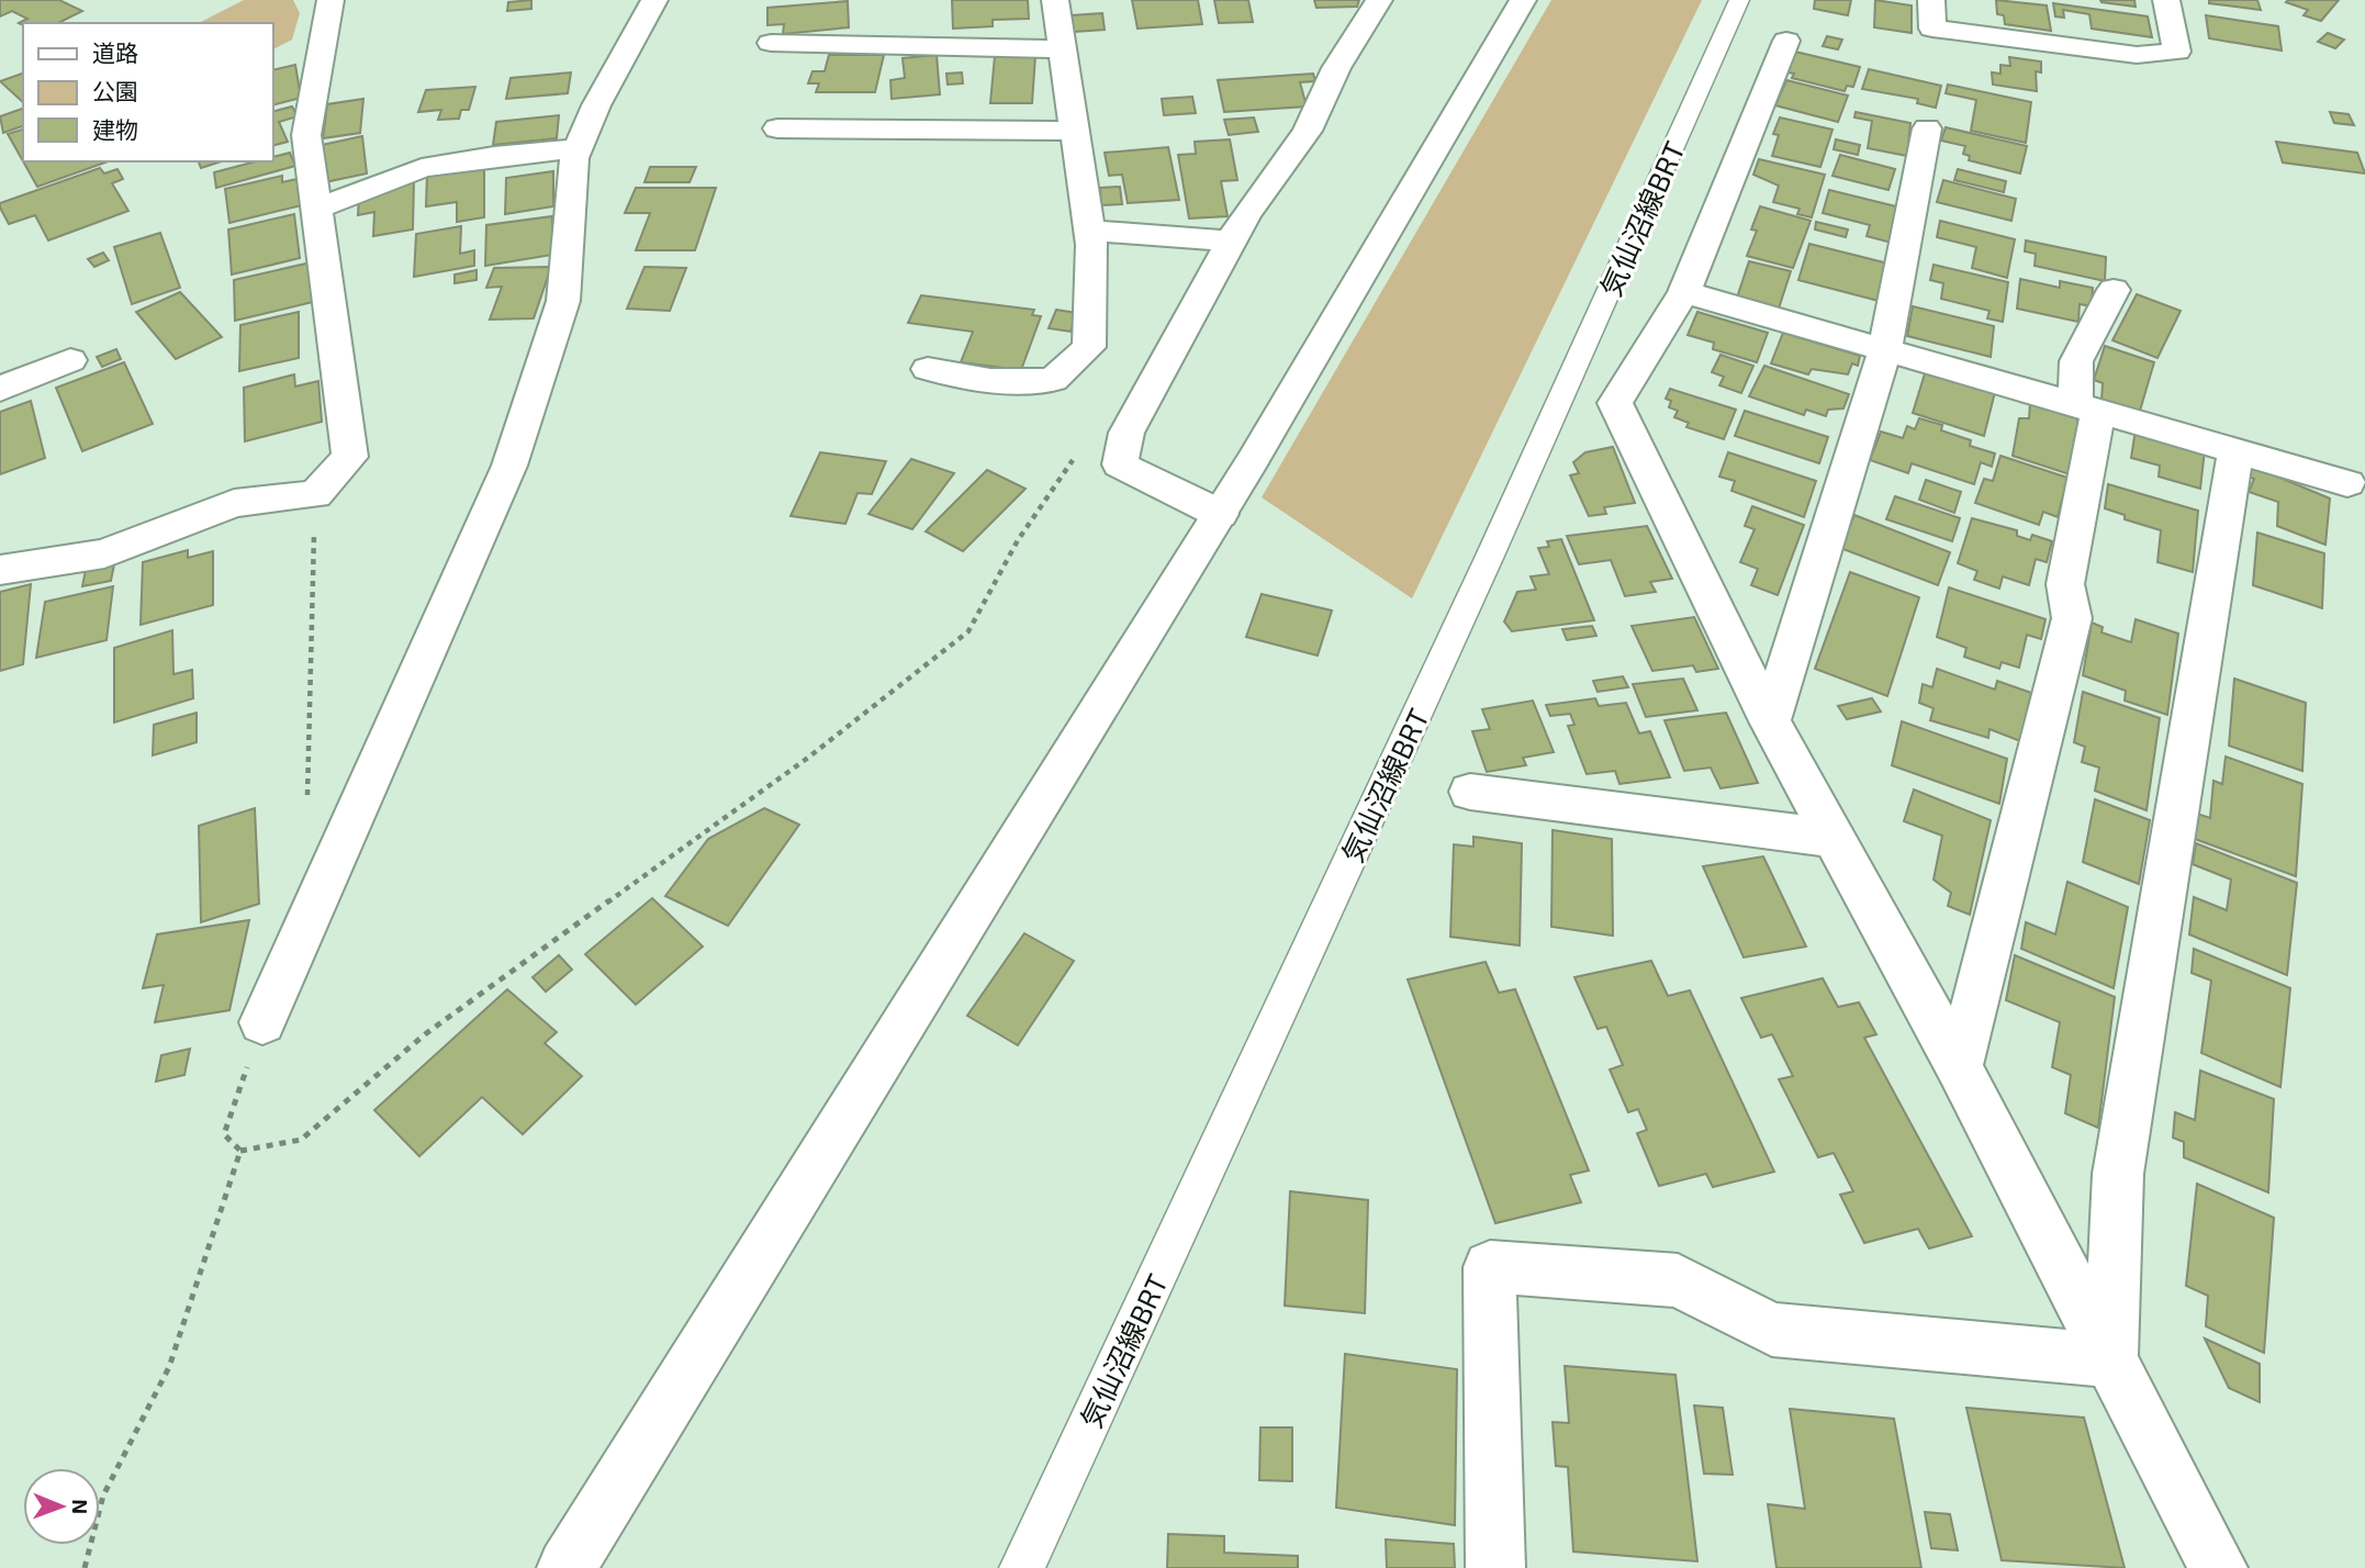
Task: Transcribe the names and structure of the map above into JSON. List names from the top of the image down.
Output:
{
  "streets": {
    "lane": ["気仙沼線BRT"]
  },
  "legend": ["道路", "公園", "建物"],
  "north": "right"
}
